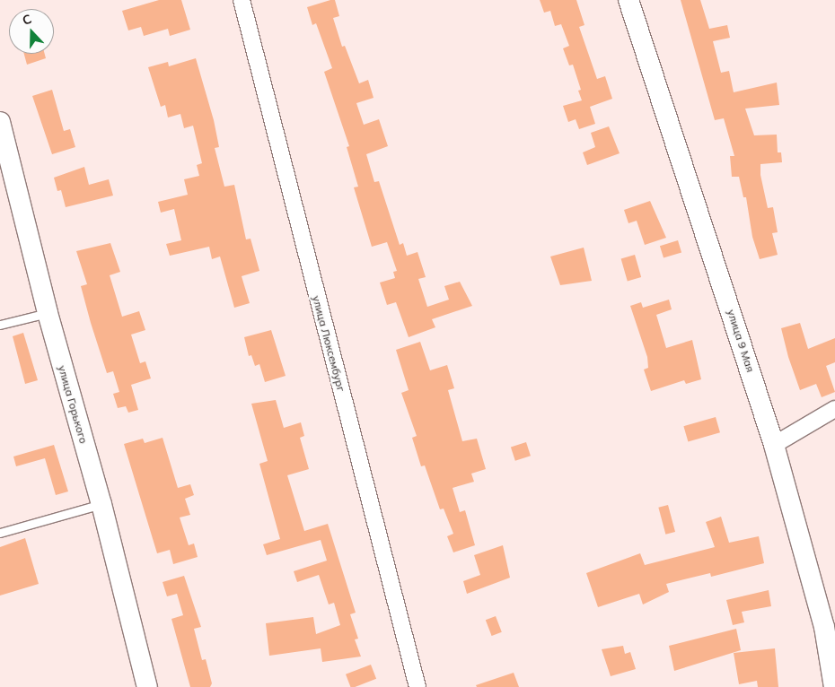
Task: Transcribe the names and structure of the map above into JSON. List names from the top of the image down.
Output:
{
  "streets": {
    "street": ["улица 9 Мая", "улица Люксембург", "улица Горького"]
  },
  "north": "top"
}
